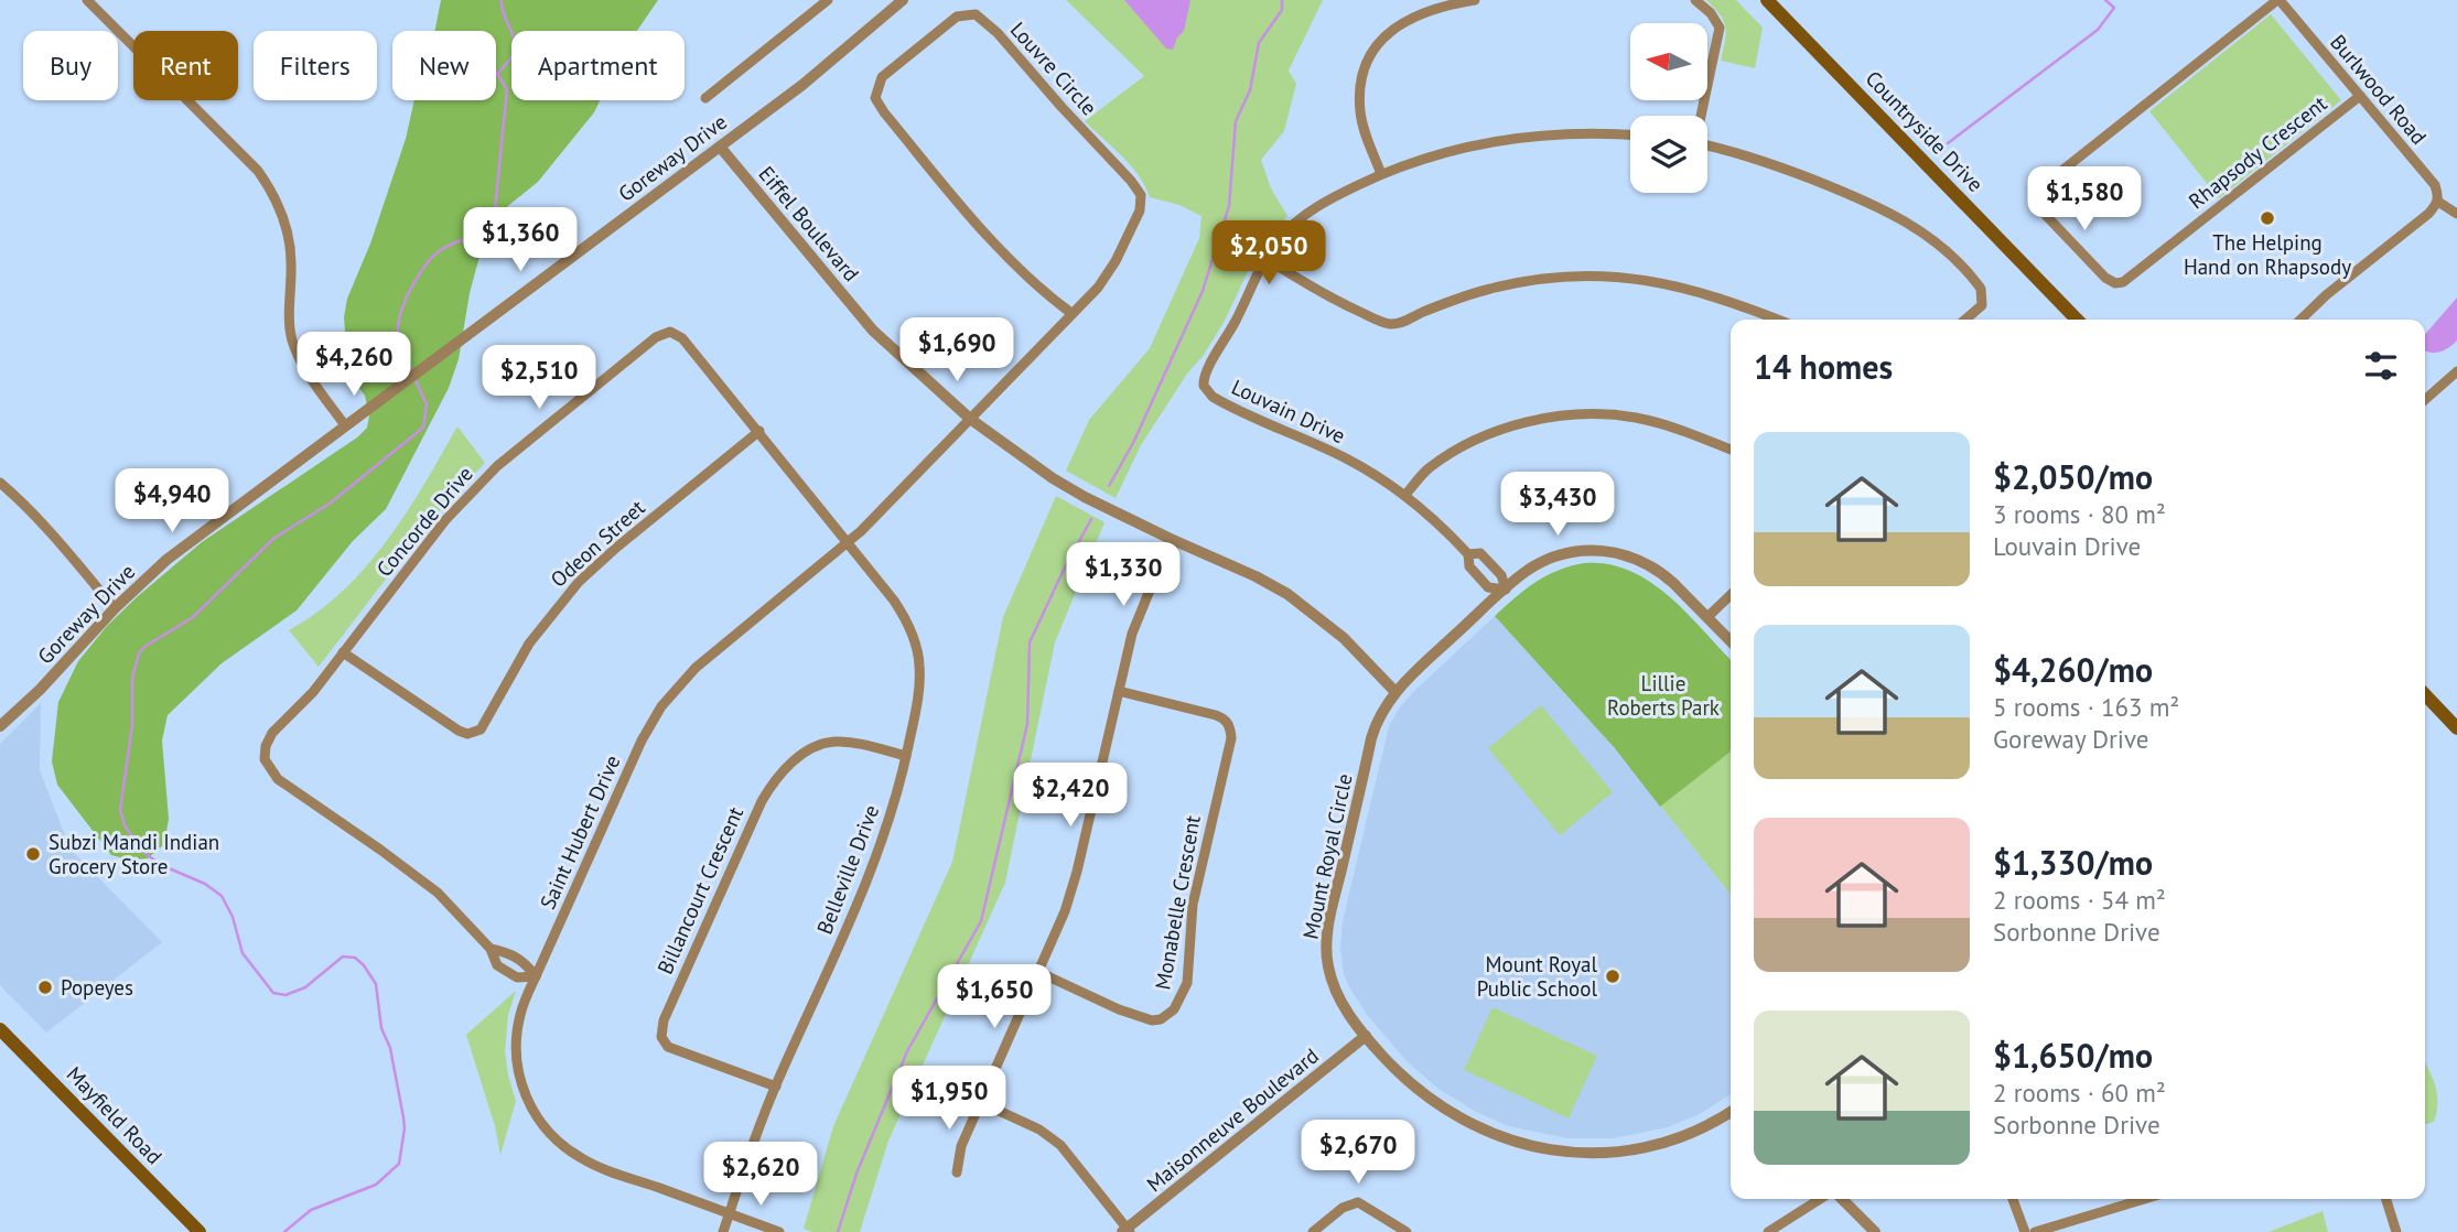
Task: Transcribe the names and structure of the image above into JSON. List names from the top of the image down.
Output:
{
  "streets": {
    "main road": ["Countryside Drive", "Mayfield Road"],
    "street": [
      "Louvre Circle",
      "Burlwood Road",
      "Rhapsody Crescent",
      "Goreway Drive",
      "Eiffel Boulevard",
      "Louvain Drive",
      "Concorde Drive",
      "Odeon Street",
      "Saint Hubert Drive",
      "Mount Royal Circle",
      "Belleville Drive",
      "Billancourt Crescent",
      "Monabelle Crescent",
      "Maisonneuve Boulevard"
    ]
  },
  "crossings": [
    ["Louvre Circle", "Eiffel Boulevard"],
    ["Louvre Circle", "Saint Hubert Drive"],
    ["Burlwood Road", "Rhapsody Crescent"],
    ["Goreway Drive", "Eiffel Boulevard"],
    ["Eiffel Boulevard", "Saint Hubert Drive"],
    ["Eiffel Boulevard", "Mount Royal Circle"],
    ["Louvain Drive", "Mount Royal Circle"],
    ["Concorde Drive", "Odeon Street"],
    ["Concorde Drive", "Saint Hubert Drive"],
    ["Concorde Drive", "Belleville Drive"],
    ["Saint Hubert Drive", "Belleville Drive"],
    ["Mount Royal Circle", "Maisonneuve Boulevard"],
    ["Belleville Drive", "Billancourt Crescent"]
  ],
  "parks": ["Lillie Roberts Park"],
  "places": [
    "The Helping Hand on Rhapsody",
    "Subzi Mandi Indian Grocery Store",
    "Mount Royal Public School",
    "Popeyes"
  ],
  "north": "left",
  "page": {
    "chip": [
      "Buy",
      "Rent",
      "Filters",
      "New",
      "Apartment"
    ],
    "price": [
      "$1,580",
      "$1,360",
      "$2,050",
      "$1,690",
      "$4,260",
      "$2,510",
      "$4,940",
      "$3,430",
      "$1,330",
      "$2,420",
      "$1,650",
      "$1,950",
      "$2,670",
      "$2,620"
    ],
    "heading": "14 homes",
    "list": [
      {
        "name": "$2,050/mo",
        "note": "3 rooms · 80 m² · Louvain Drive"
      },
      {
        "name": "$4,260/mo",
        "note": "5 rooms · 163 m² · Goreway Drive"
      },
      {
        "name": "$1,330/mo",
        "note": "2 rooms · 54 m² · Sorbonne Drive"
      },
      {
        "name": "$1,650/mo",
        "note": "2 rooms · 60 m² · Sorbonne Drive"
      }
    ]
  }
}
